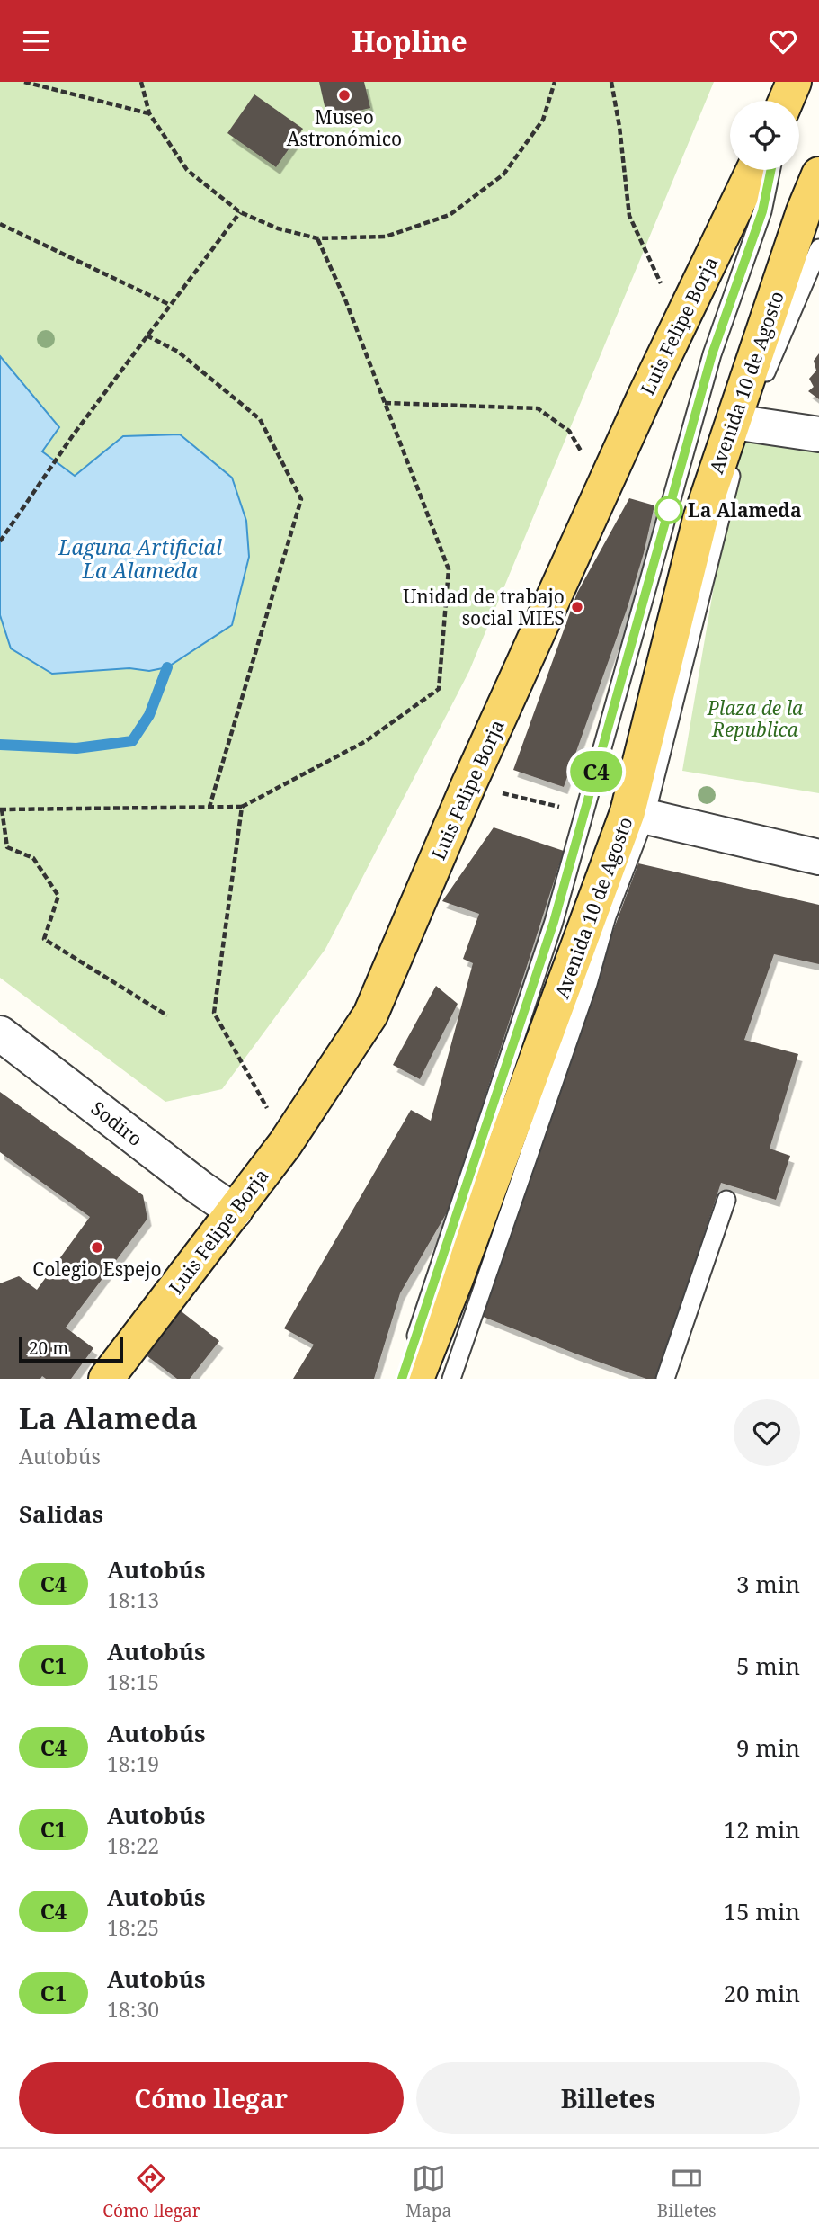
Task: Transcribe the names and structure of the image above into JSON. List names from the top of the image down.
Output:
{
  "streets": {
    "main road": ["Luis Felipe Borja", "Avenida 10 de Agosto"],
    "street": ["Sodiro"]
  },
  "crossings": [
    ["Luis Felipe Borja", "Sodiro"]
  ],
  "water": ["Laguna Artificial La Alameda"],
  "parks": ["Plaza de la Republica"],
  "places": [
    "Museo Astronómico",
    "La Alameda",
    "Unidad de trabajo social MIES",
    "Colegio Espejo"
  ],
  "lines": ["bus line C4"],
  "scale_bar": "20 m",
  "page": {
    "header": "Hopline",
    "on_map": "C4",
    "scale": "20 m",
    "heading": [
      ["La Alameda", "Autobús"],
      "Salidas"
    ],
    "list": [
      {
        "mark": "C4",
        "name": "Autobús",
        "note": "18:13",
        "value": "3 min"
      },
      {
        "mark": "C1",
        "name": "Autobús",
        "note": "18:15",
        "value": "5 min"
      },
      {
        "mark": "C4",
        "name": "Autobús",
        "note": "18:19",
        "value": "9 min"
      },
      {
        "mark": "C1",
        "name": "Autobús",
        "note": "18:22",
        "value": "12 min"
      },
      {
        "mark": "C4",
        "name": "Autobús",
        "note": "18:25",
        "value": "15 min"
      },
      {
        "mark": "C1",
        "name": "Autobús",
        "note": "18:30",
        "value": "20 min"
      }
    ],
    "buttons": ["Cómo llegar", "Billetes"],
    "tabs": ["Cómo llegar", "Mapa", "Billetes"]
  }
}
